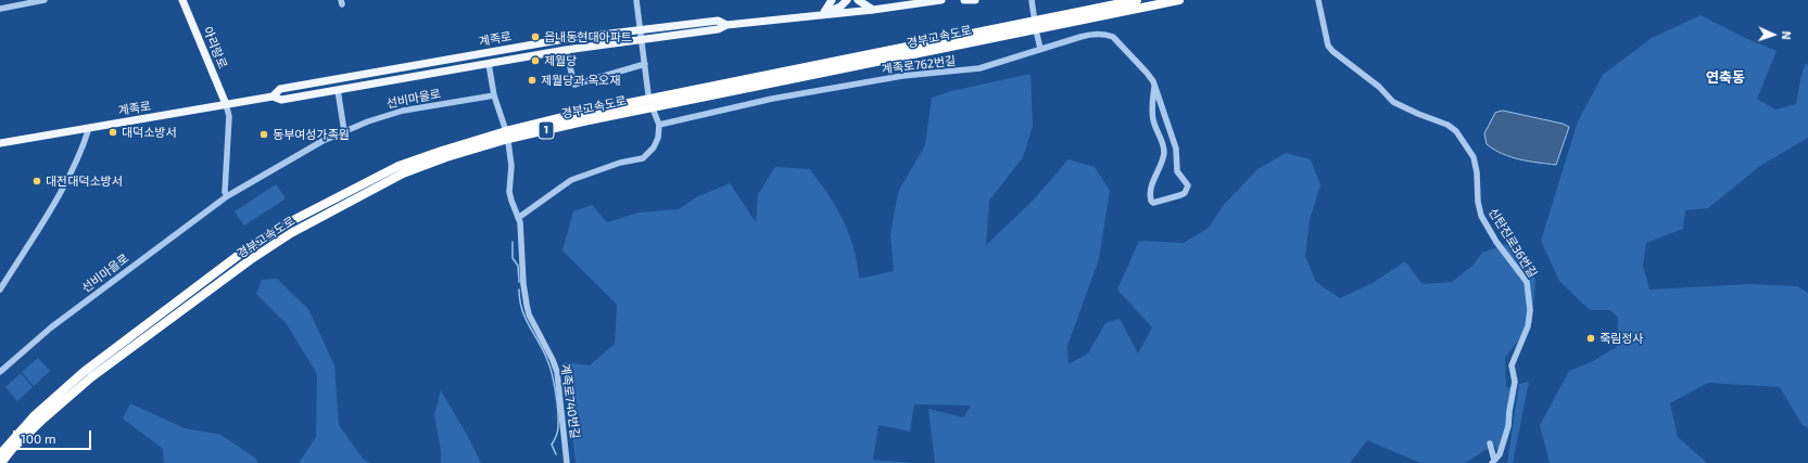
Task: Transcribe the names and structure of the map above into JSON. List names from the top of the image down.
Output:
{
  "streets": {
    "highway": ["경부고속도로", "1"],
    "main road": ["계족로", "아리랑로"],
    "street": [
      "계족로762번길",
      "선비마을로",
      "신탄진로36번길",
      "계족로740번길"
    ]
  },
  "crossings": [
    ["계족로", "아리랑로"]
  ],
  "districts": ["연축동"],
  "places": [
    "읍내동현대아파트",
    "제월당",
    "제월당과 옥오재",
    "대덕소방서",
    "동부여성가족원",
    "대전대덕소방서",
    "죽림정사"
  ],
  "scale_bar": "100 m",
  "north": "right"
}
